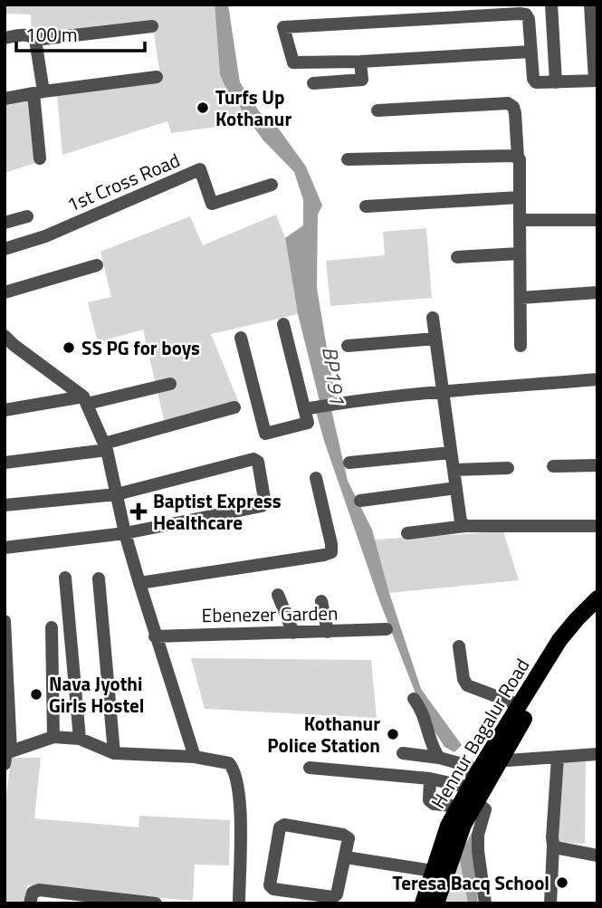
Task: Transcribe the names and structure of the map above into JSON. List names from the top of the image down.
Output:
{
  "streets": {
    "main road": ["Hennur Bagalur Road"],
    "street": ["1st Cross Road", "Ebenezer Garden"]
  },
  "water": ["BP191"],
  "places": {
    "other": [
      "Turfs Up Kothanur",
      "SS PG for boys",
      "Nava Jyothi Girls Hostel",
      "Kothanur Police Station",
      "Teresa Bacq School"
    ],
    "health": ["Baptist Express Healthcare"]
  },
  "scale_bar": "100 m"
}
